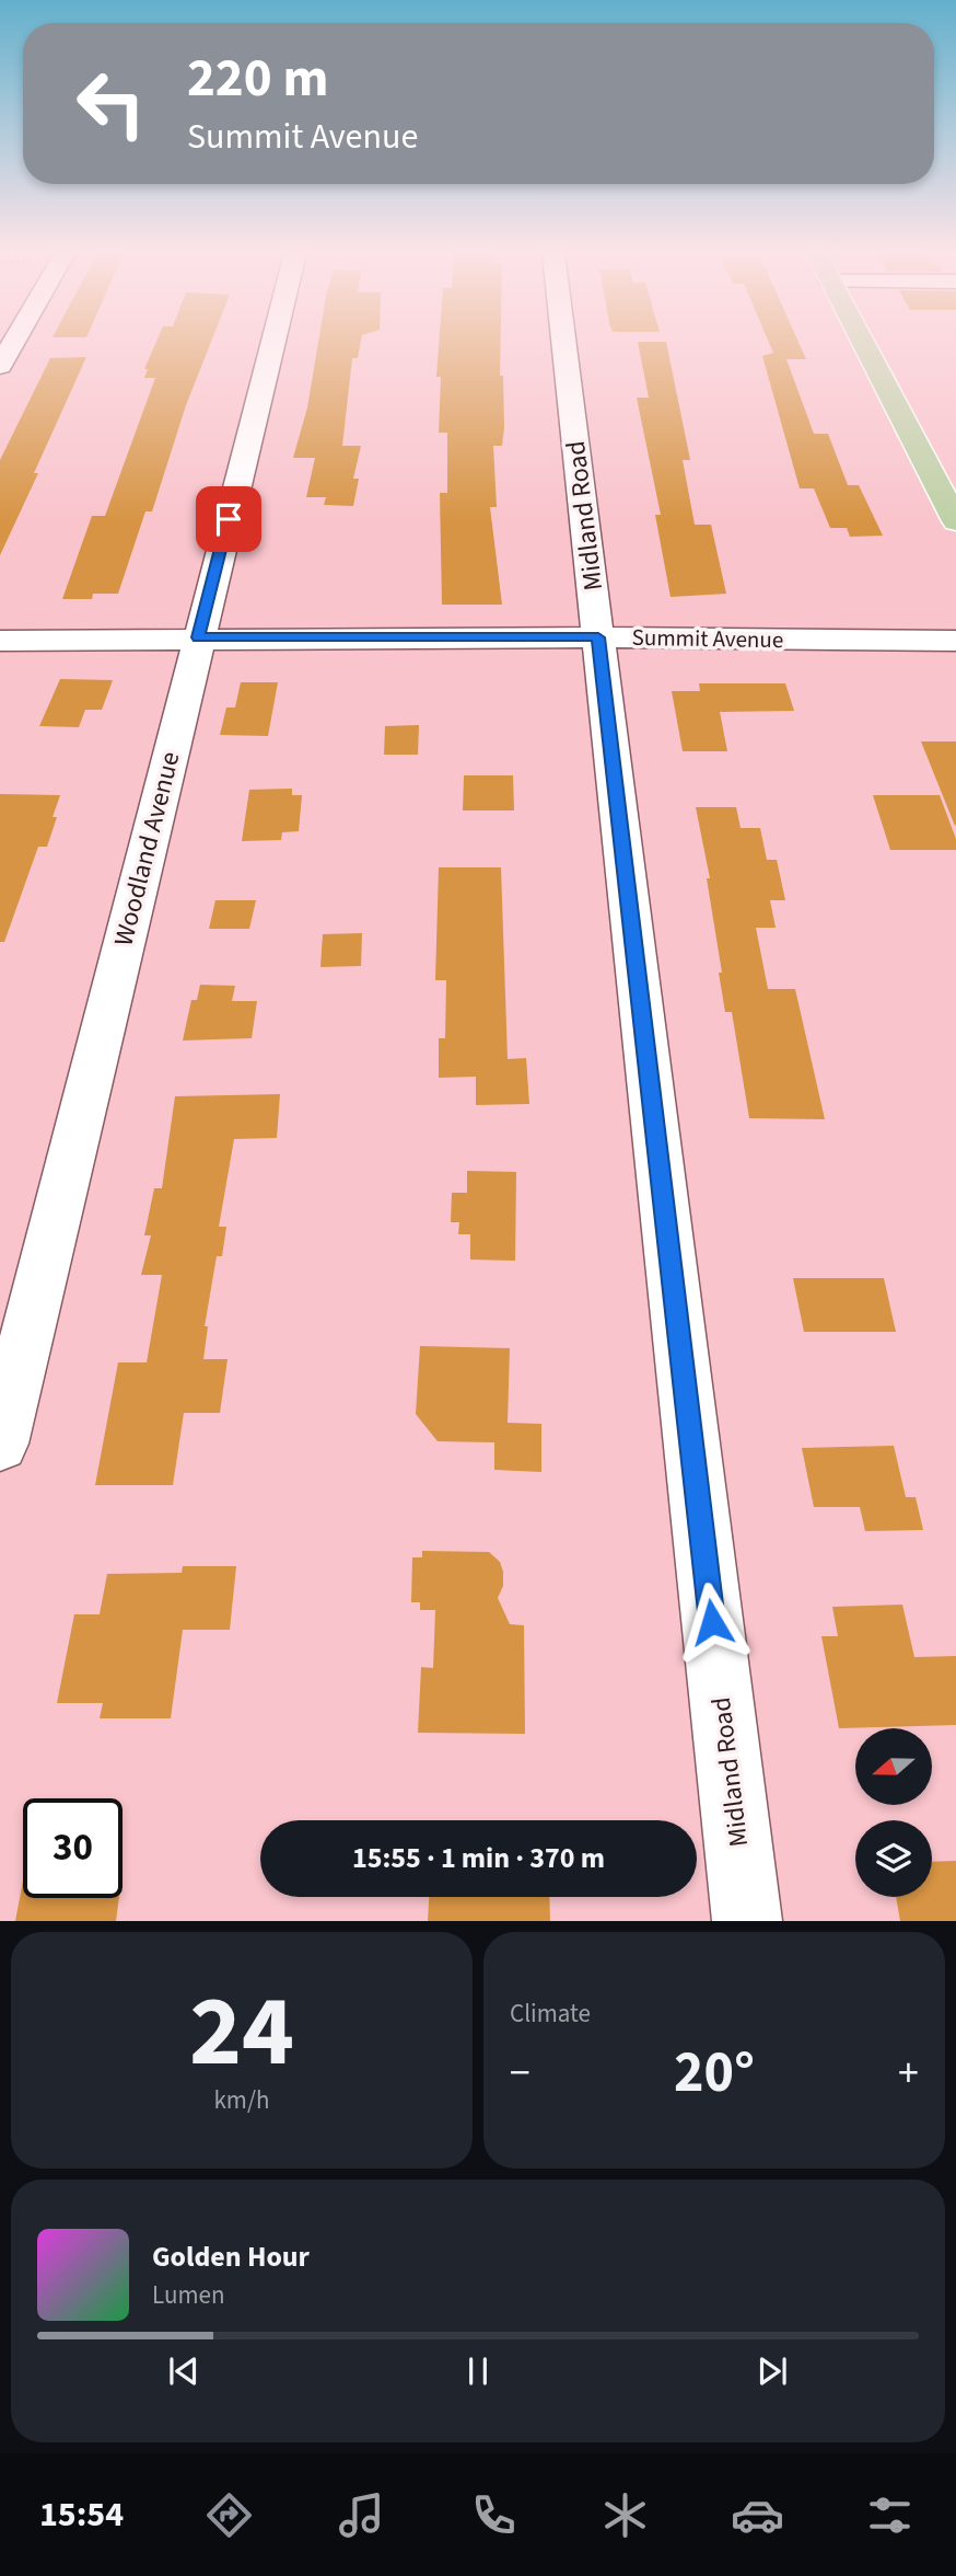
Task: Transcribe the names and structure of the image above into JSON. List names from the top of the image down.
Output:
{
  "streets": {
    "street": ["Midland Road", "Summit Avenue", "Woodland Avenue"]
  },
  "crossings": [
    ["Midland Road", "Summit Avenue"],
    ["Summit Avenue", "Woodland Avenue"]
  ],
  "north": "left",
  "page": {
    "turn": ["220 m", "Summit Avenue"],
    "limit": "30",
    "trip": "15:55 · 1 min · 370 m",
    "tile": [
      ["24", "km/h"],
      "Climate"
    ],
    "heat": ["−", "20°", "+"],
    "song": ["Golden Hour", "Lumen"],
    "tabs": "15:54"
  }
}
